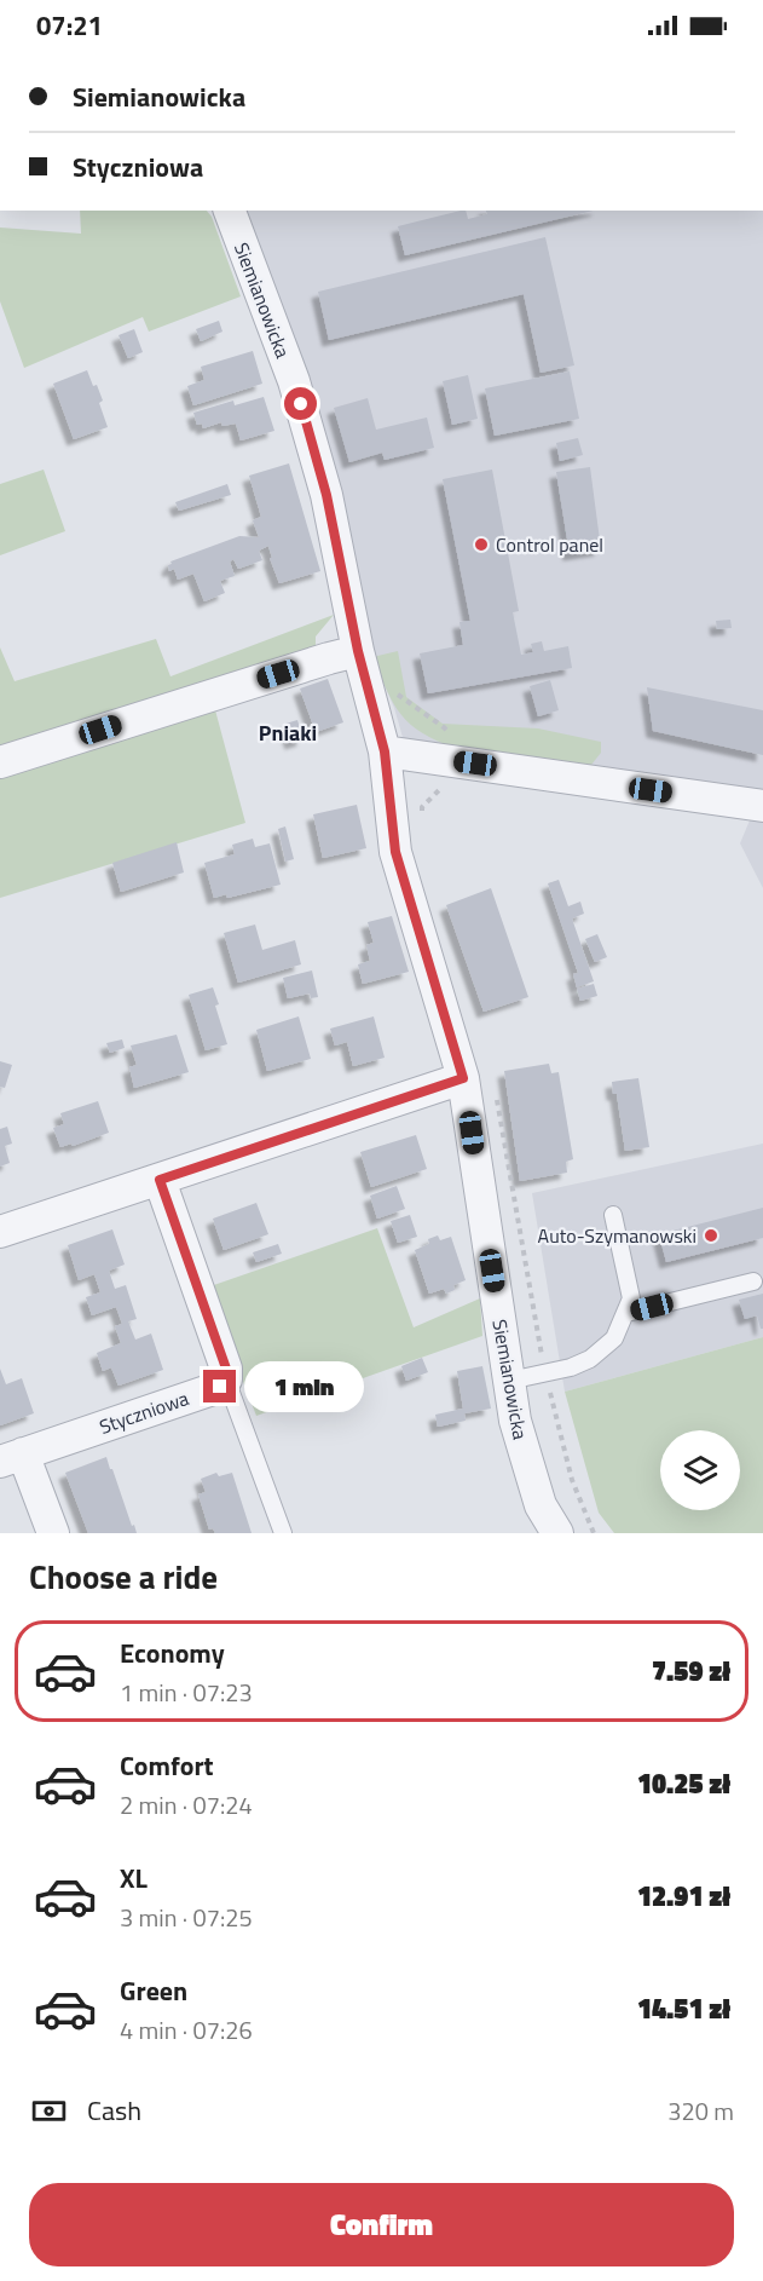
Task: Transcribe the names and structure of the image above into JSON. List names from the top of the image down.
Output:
{
  "streets": {
    "street": ["Siemianowicka", "Styczniowa"]
  },
  "districts": ["Pniaki"],
  "places": ["Control panel", "Auto-Szymanowski"],
  "page": {
    "status": "07:21",
    "banner": ["Siemianowicka", "Styczniowa"],
    "bubble": "1 min",
    "heading": "Choose a ride",
    "list": [
      {
        "name": "Economy",
        "note": "1 min · 07:23",
        "value": "7.59 zł"
      },
      {
        "name": "Comfort",
        "note": "2 min · 07:24",
        "value": "10.25 zł"
      },
      {
        "name": "XL",
        "note": "3 min · 07:25",
        "value": "12.91 zł"
      },
      {
        "name": "Green",
        "note": "4 min · 07:26",
        "value": "14.51 zł"
      }
    ],
    "pay": ["Cash", "320 m"],
    "buttons": "Confirm"
  }
}
